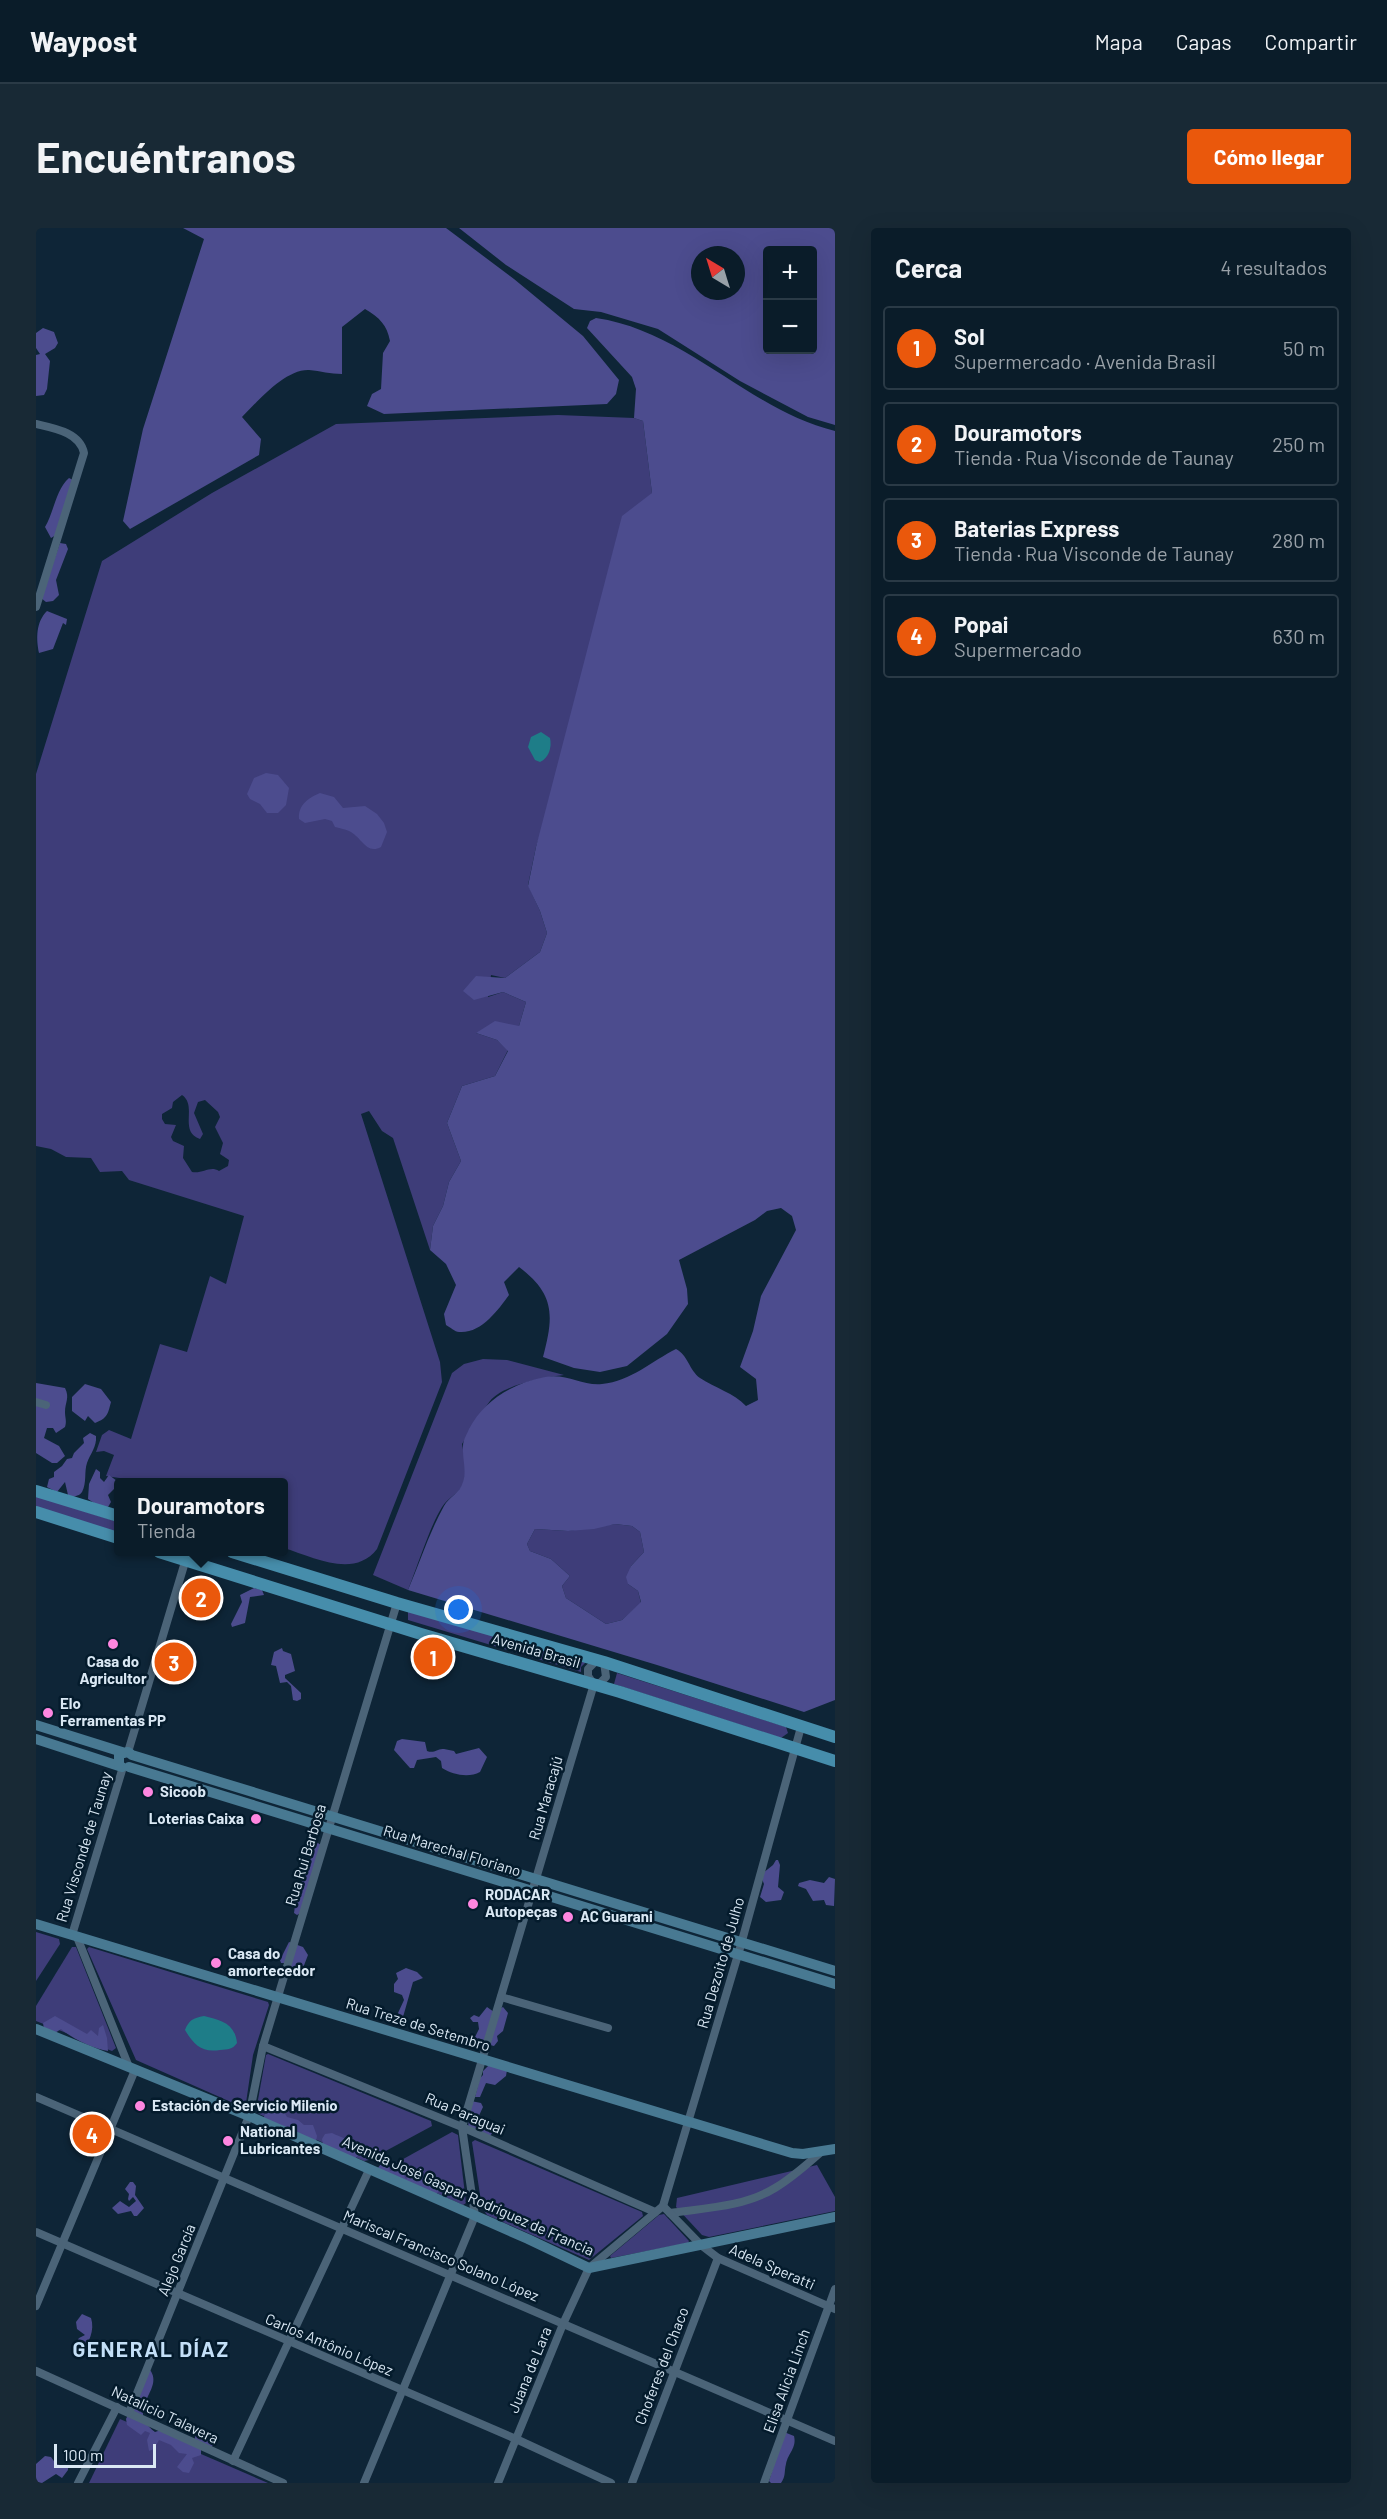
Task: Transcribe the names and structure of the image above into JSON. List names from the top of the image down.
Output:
{
  "streets": {
    "main road": [
      "Avenida Brasil",
      "Rua Marechal Floriano",
      "Rua Treze de Setembro",
      "Avenida José Gaspar Rodríguez de Francia"
    ],
    "street": [
      "Rua Maracajú",
      "Rua Visconde de Taunay",
      "Rua Rui Barbosa",
      "Rua Dezoito de Julho",
      "Rua Paraguai",
      "Mariscal Francisco Solano López",
      "Alejo García",
      "Adela Speratti",
      "Carlos Antônio López",
      "Choferes del Chaco",
      "Juana de Lara",
      "Elisa Alicia Linch",
      "Natalicio Talavera"
    ]
  },
  "crossings": [
    ["Avenida Brasil", "Rua Maracajú"],
    ["Avenida Brasil", "Rua Rui Barbosa"],
    ["Avenida Brasil", "Rua Dezoito de Julho"],
    ["Rua Maracajú", "Rua Marechal Floriano"],
    ["Rua Maracajú", "Rua Treze de Setembro"],
    ["Rua Maracajú", "Rua Paraguai"],
    ["Rua Visconde de Taunay", "Rua Marechal Floriano"],
    ["Rua Visconde de Taunay", "Rua Treze de Setembro"],
    ["Rua Marechal Floriano", "Rua Rui Barbosa"],
    ["Rua Marechal Floriano", "Rua Dezoito de Julho"],
    ["Rua Rui Barbosa", "Rua Treze de Setembro"],
    ["Rua Rui Barbosa", "Rua Paraguai"],
    ["Rua Rui Barbosa", "Avenida José Gaspar Rodríguez de Francia"],
    ["Rua Rui Barbosa", "Alejo García"],
    ["Rua Dezoito de Julho", "Rua Treze de Setembro"],
    ["Rua Dezoito de Julho", "Adela Speratti"],
    ["Avenida José Gaspar Rodríguez de Francia", "Alejo García"],
    ["Avenida José Gaspar Rodríguez de Francia", "Adela Speratti"],
    ["Avenida José Gaspar Rodríguez de Francia", "Juana de Lara"],
    ["Mariscal Francisco Solano López", "Alejo García"],
    ["Mariscal Francisco Solano López", "Choferes del Chaco"],
    ["Mariscal Francisco Solano López", "Juana de Lara"],
    ["Mariscal Francisco Solano López", "Elisa Alicia Linch"],
    ["Alejo García", "Carlos Antônio López"],
    ["Alejo García", "Natalicio Talavera"],
    ["Adela Speratti", "Choferes del Chaco"],
    ["Adela Speratti", "Elisa Alicia Linch"],
    ["Carlos Antônio López", "Juana de Lara"]
  ],
  "districts": ["GENERAL DÍAZ"],
  "places": [
    "Casa do Agricultor",
    "Elo Ferramentas PP",
    "Sicoob",
    "Loterias Caixa",
    "RODACAR Autopeças",
    "AC Guarani",
    "Casa do amortecedor",
    "Estación de Servicio Milenio",
    "National Lubricantes"
  ],
  "scale_bar": "100 m",
  "north": "top left",
  "page": {
    "header": "Waypost",
    "nav": ["Mapa", "Capas", "Compartir"],
    "buttons": "Cómo llegar",
    "title": "Encuéntranos",
    "heading": ["Cerca", "4 resultados"],
    "map_buttons": ["+", "−"],
    "list": [
      {
        "mark": "1",
        "name": "Sol",
        "note": "Supermercado · Avenida Brasil",
        "value": "50 m"
      },
      {
        "mark": "2",
        "name": "Douramotors",
        "note": "Tienda · Rua Visconde de Taunay",
        "value": "250 m"
      },
      {
        "mark": "3",
        "name": "Baterias Express",
        "note": "Tienda · Rua Visconde de Taunay",
        "value": "280 m"
      },
      {
        "mark": "4",
        "name": "Popai",
        "note": "Supermercado",
        "value": "630 m"
      }
    ],
    "popup": ["Douramotors", "Tienda"],
    "pins": [
      "2",
      "1",
      "3",
      "4"
    ],
    "scale": "100 m"
  }
}
